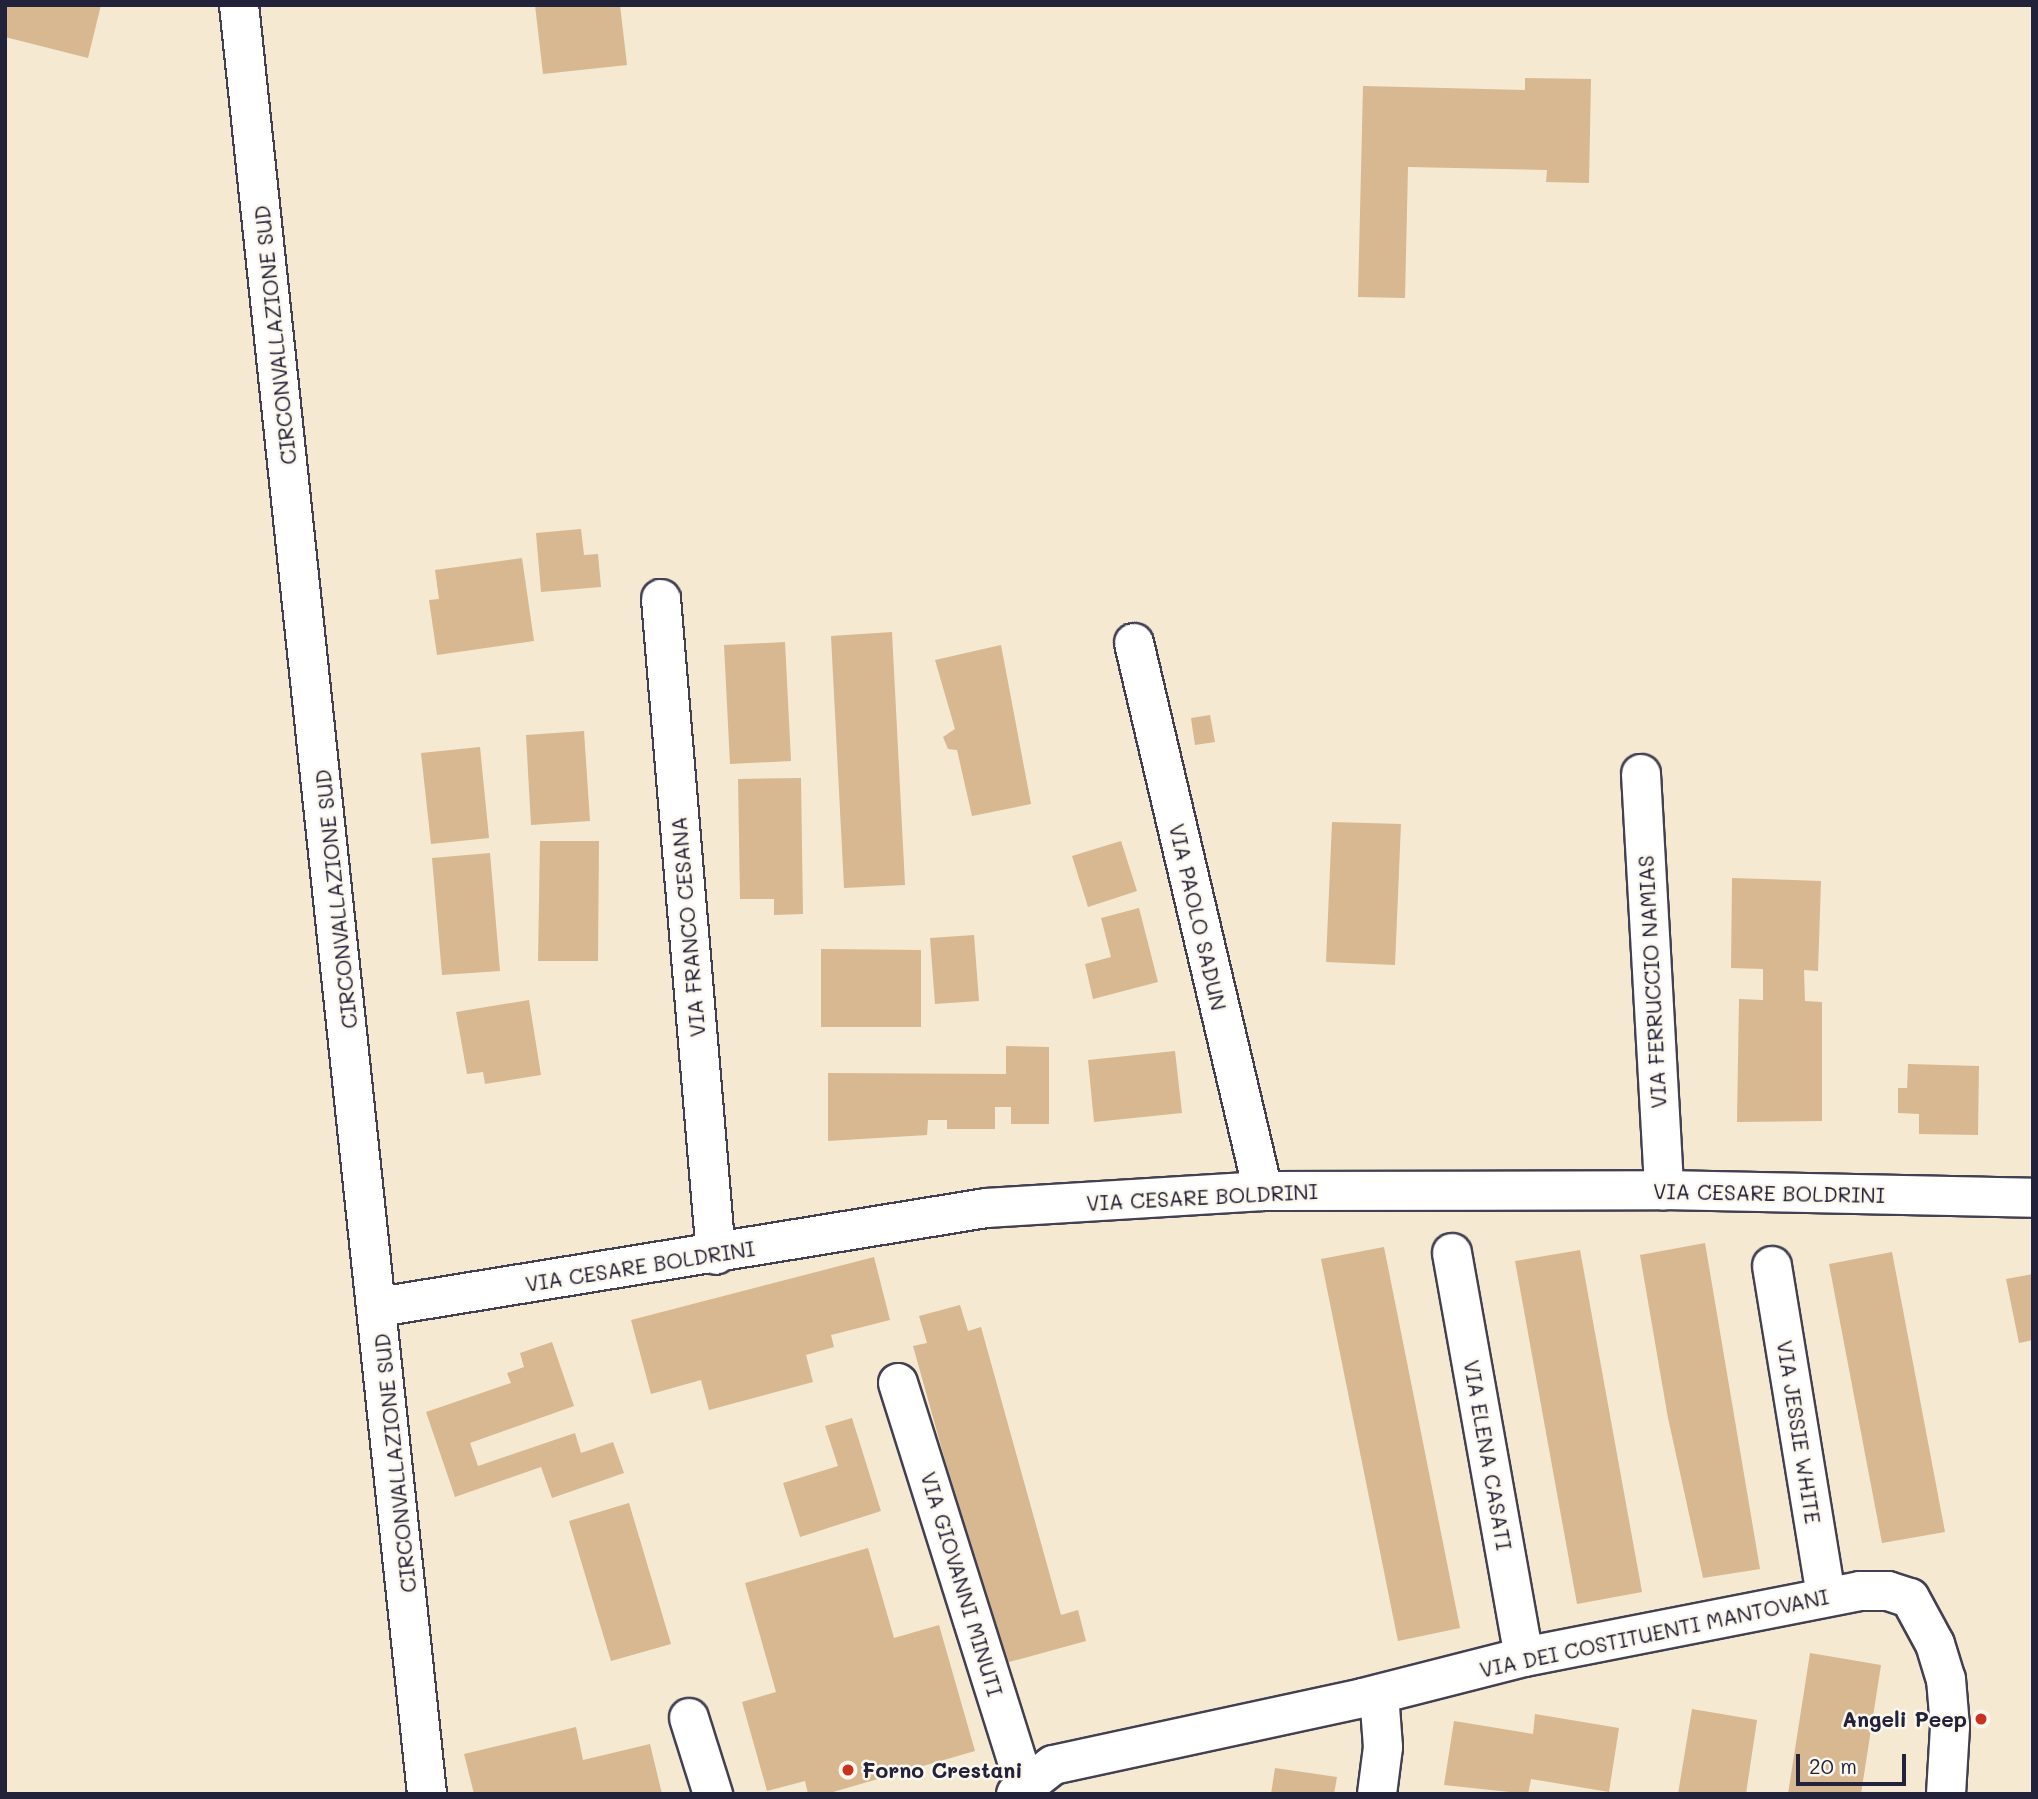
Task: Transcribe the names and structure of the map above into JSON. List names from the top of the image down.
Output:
{
  "streets": {
    "street": [
      "CIRCONVALLAZIONE SUD",
      "VIA PAOLO SADUN",
      "VIA FRANCO CESANA",
      "VIA FERRUCCIO NAMIAS",
      "VIA CESARE BOLDRINI",
      "VIA JESSIE WHITE",
      "VIA ELENA CASATI",
      "VIA GIOVANNI MINUTI",
      "VIA DEI COSTITUENTI MANTOVANI"
    ]
  },
  "crossings": [
    ["CIRCONVALLAZIONE SUD", "VIA CESARE BOLDRINI"],
    ["VIA PAOLO SADUN", "VIA CESARE BOLDRINI"],
    ["VIA FRANCO CESANA", "VIA CESARE BOLDRINI"],
    ["VIA FERRUCCIO NAMIAS", "VIA CESARE BOLDRINI"],
    ["VIA JESSIE WHITE", "VIA DEI COSTITUENTI MANTOVANI"],
    ["VIA ELENA CASATI", "VIA DEI COSTITUENTI MANTOVANI"],
    ["VIA GIOVANNI MINUTI", "VIA DEI COSTITUENTI MANTOVANI"]
  ],
  "places": ["Angeli Peep", "Forno Crestani"],
  "scale_bar": "20 m"
}
